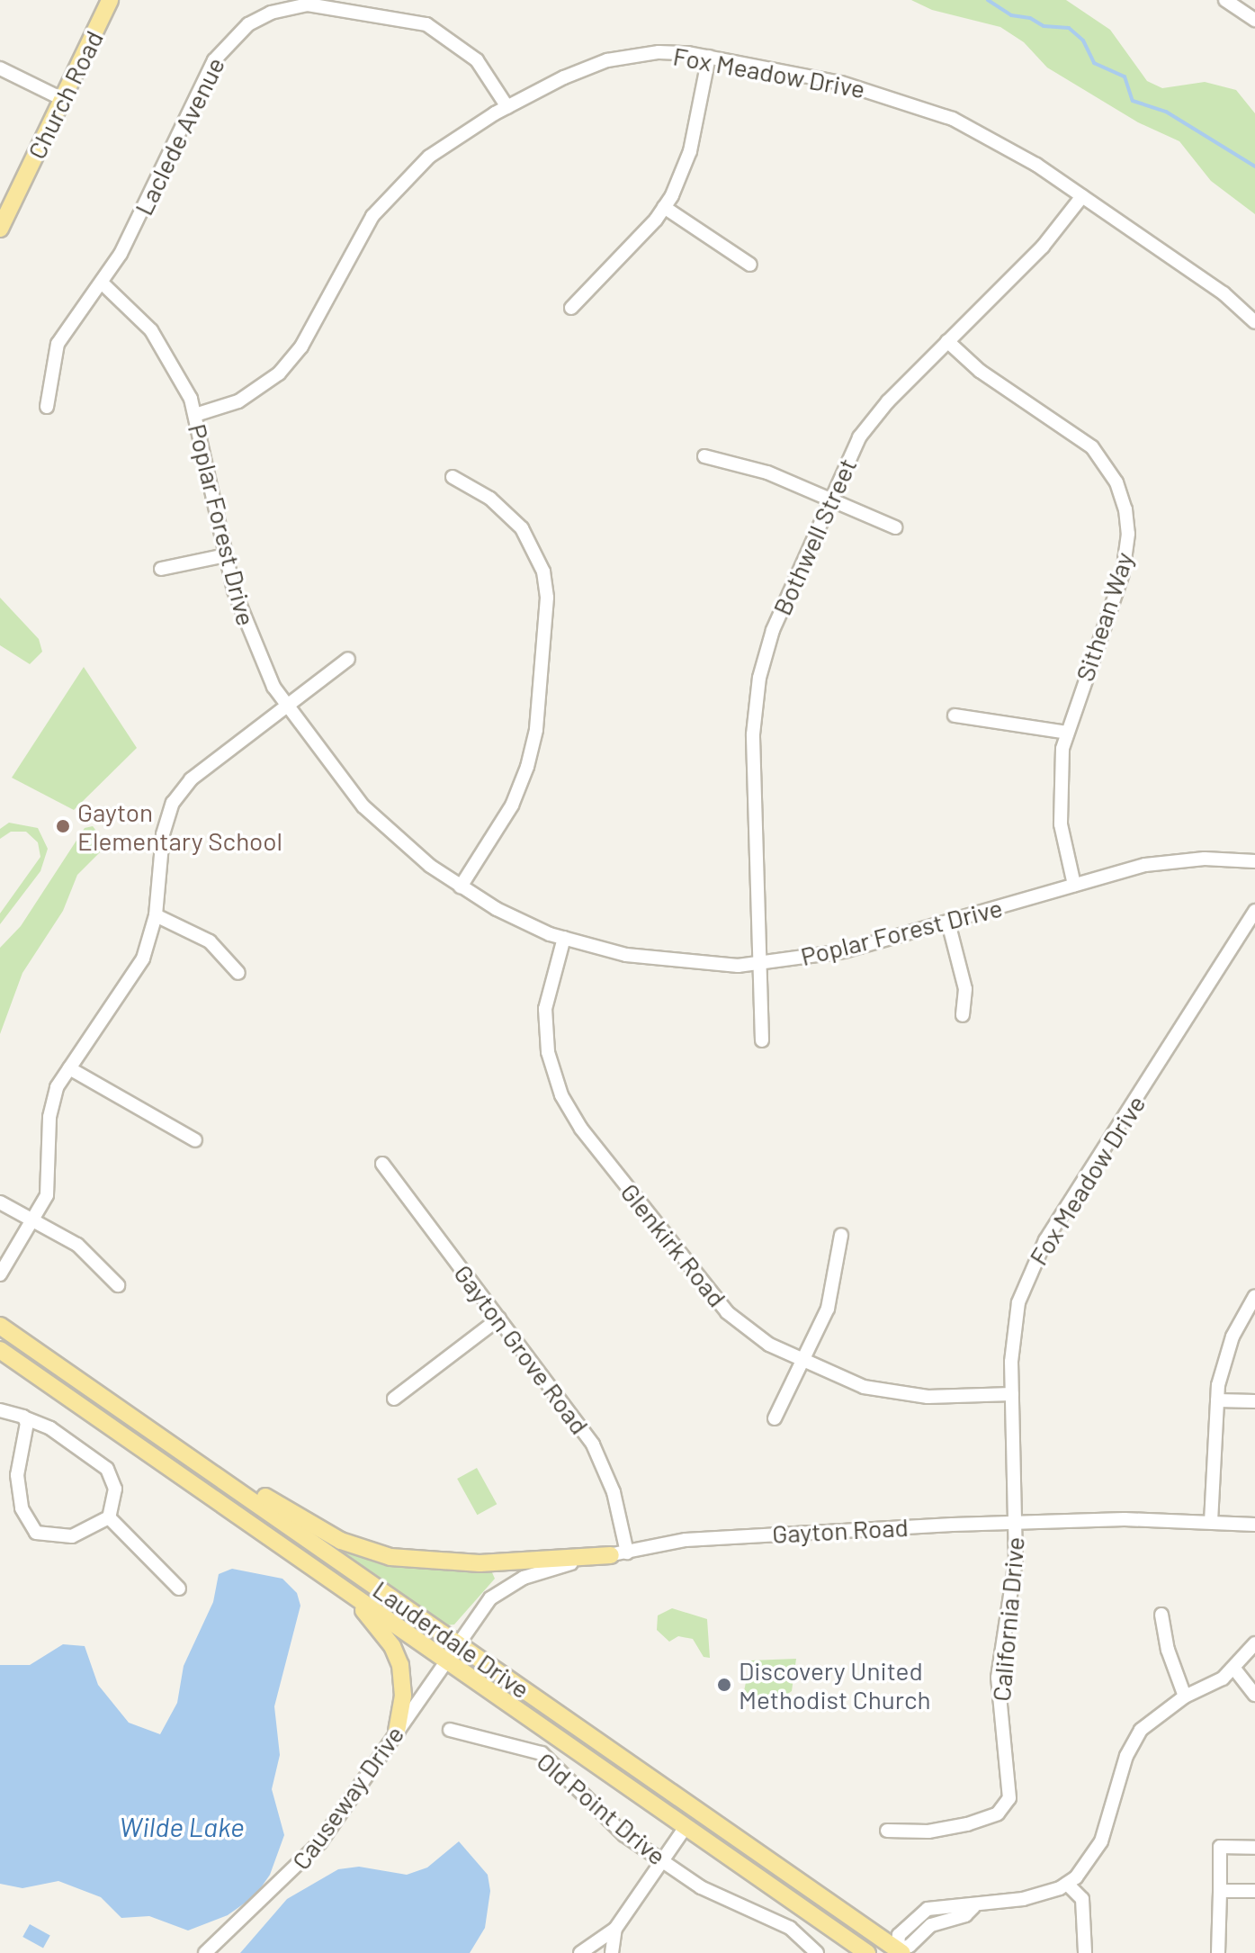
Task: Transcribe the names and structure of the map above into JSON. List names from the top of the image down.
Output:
{
  "streets": {
    "main road": ["Church Road", "Lauderdale Drive"],
    "street": [
      "Fox Meadow Drive",
      "Laclede Avenue",
      "Poplar Forest Drive",
      "Bothwell Street",
      "Sithean Way",
      "Glenkirk Road",
      "Gayton Grove Road",
      "Gayton Road",
      "California Drive",
      "Causeway Drive",
      "Old Point Drive"
    ]
  },
  "crossings": [
    ["Fox Meadow Drive", "Laclede Avenue"],
    ["Fox Meadow Drive", "Poplar Forest Drive"],
    ["Fox Meadow Drive", "Bothwell Street"],
    ["Fox Meadow Drive", "Glenkirk Road"],
    ["Fox Meadow Drive", "Gayton Road"],
    ["Fox Meadow Drive", "California Drive"],
    ["Laclede Avenue", "Poplar Forest Drive"],
    ["Poplar Forest Drive", "Bothwell Street"],
    ["Poplar Forest Drive", "Sithean Way"],
    ["Poplar Forest Drive", "Glenkirk Road"],
    ["Bothwell Street", "Sithean Way"],
    ["Gayton Grove Road", "Gayton Road"],
    ["Gayton Road", "California Drive"],
    ["Gayton Road", "Lauderdale Drive"],
    ["Gayton Road", "Causeway Drive"],
    ["Lauderdale Drive", "Causeway Drive"]
  ],
  "water": ["Wilde Lake"],
  "places": ["Gayton Elementary School", "Discovery United Methodist Church"]
}
